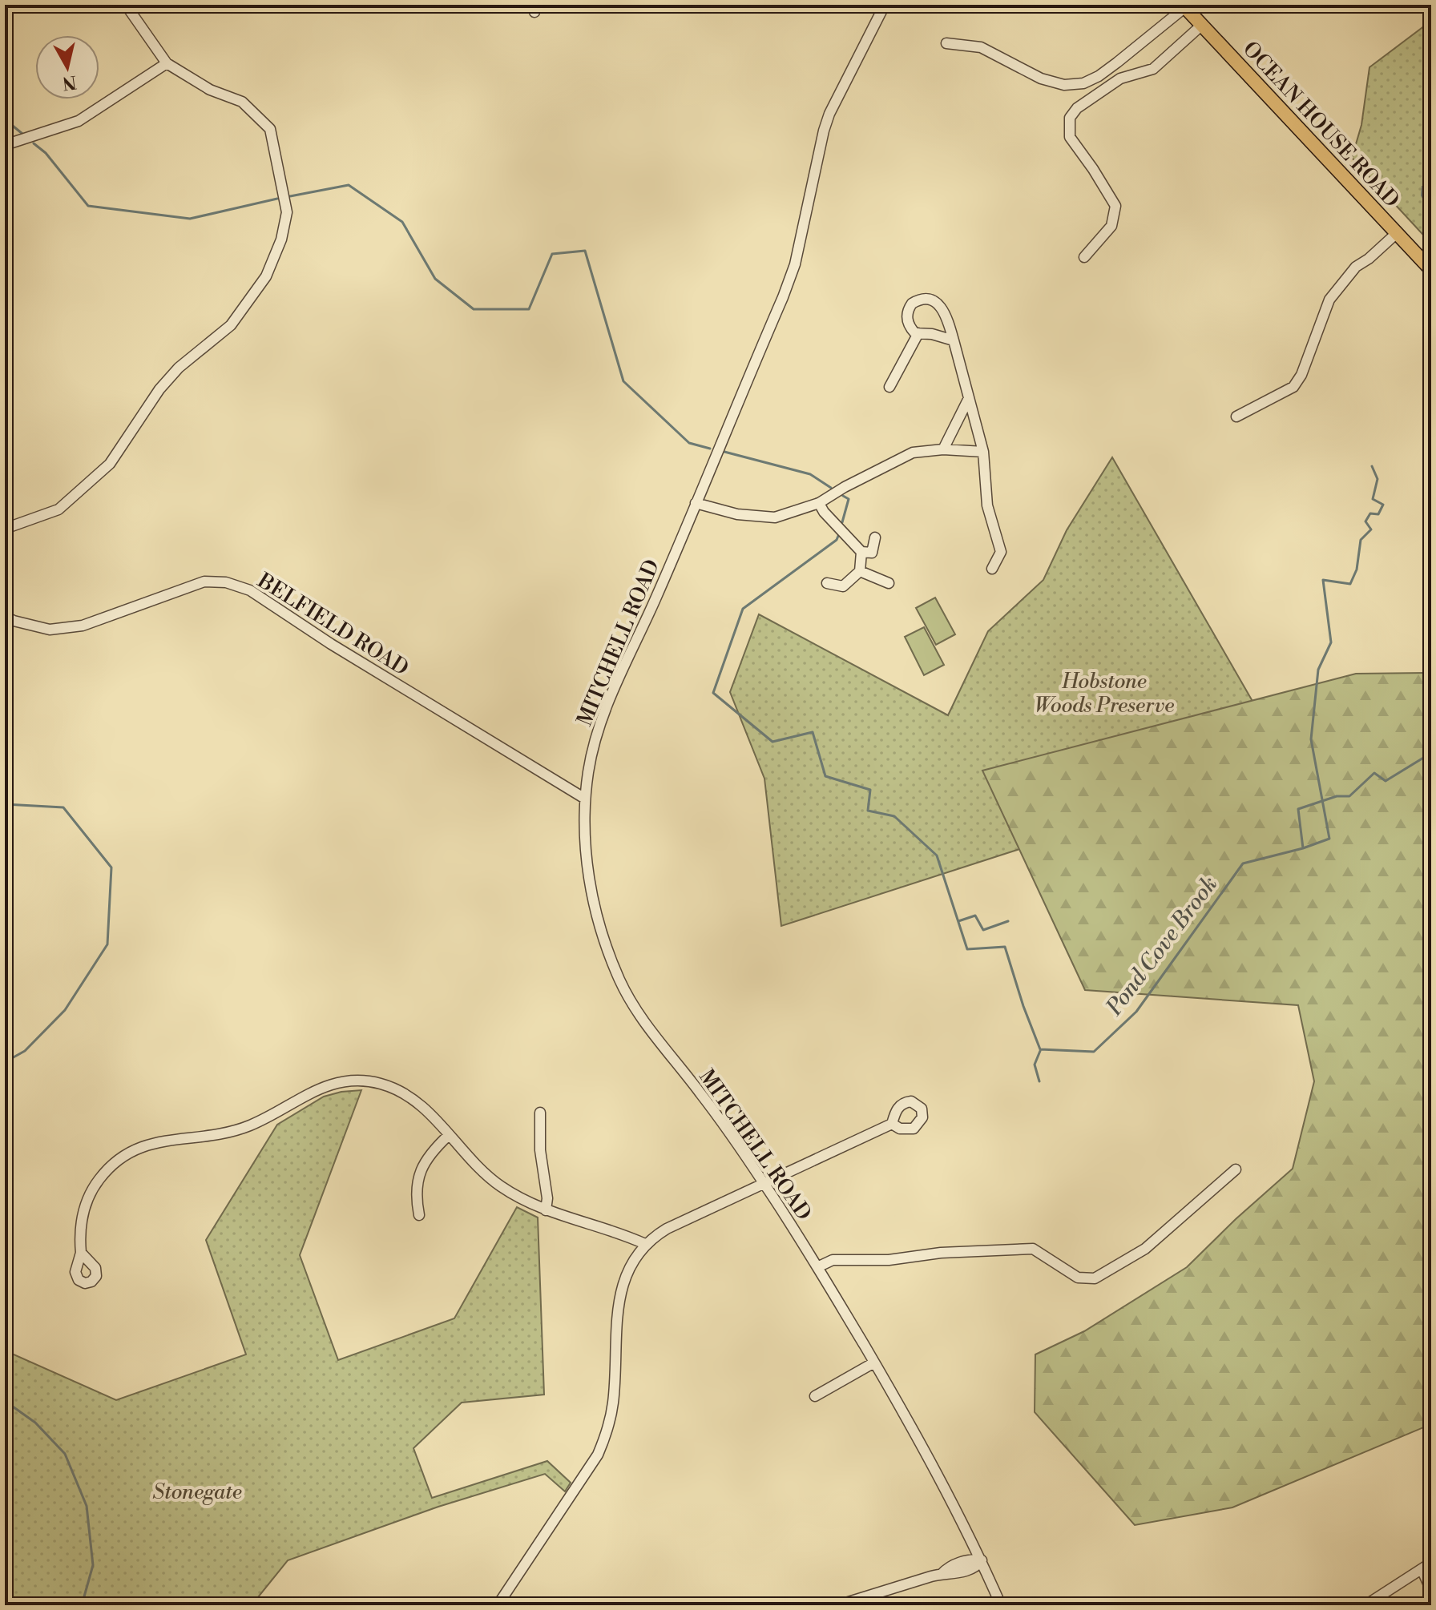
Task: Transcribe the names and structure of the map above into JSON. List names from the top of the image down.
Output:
{
  "streets": {
    "main road": ["OCEAN HOUSE ROAD"],
    "street": ["BELFIELD ROAD", "MITCHELL ROAD"]
  },
  "crossings": [
    ["BELFIELD ROAD", "MITCHELL ROAD"]
  ],
  "water": ["Pond Cove Brook"],
  "parks": ["Hobstone Woods Preserve", "Stonegate"],
  "north": "bottom"
}
